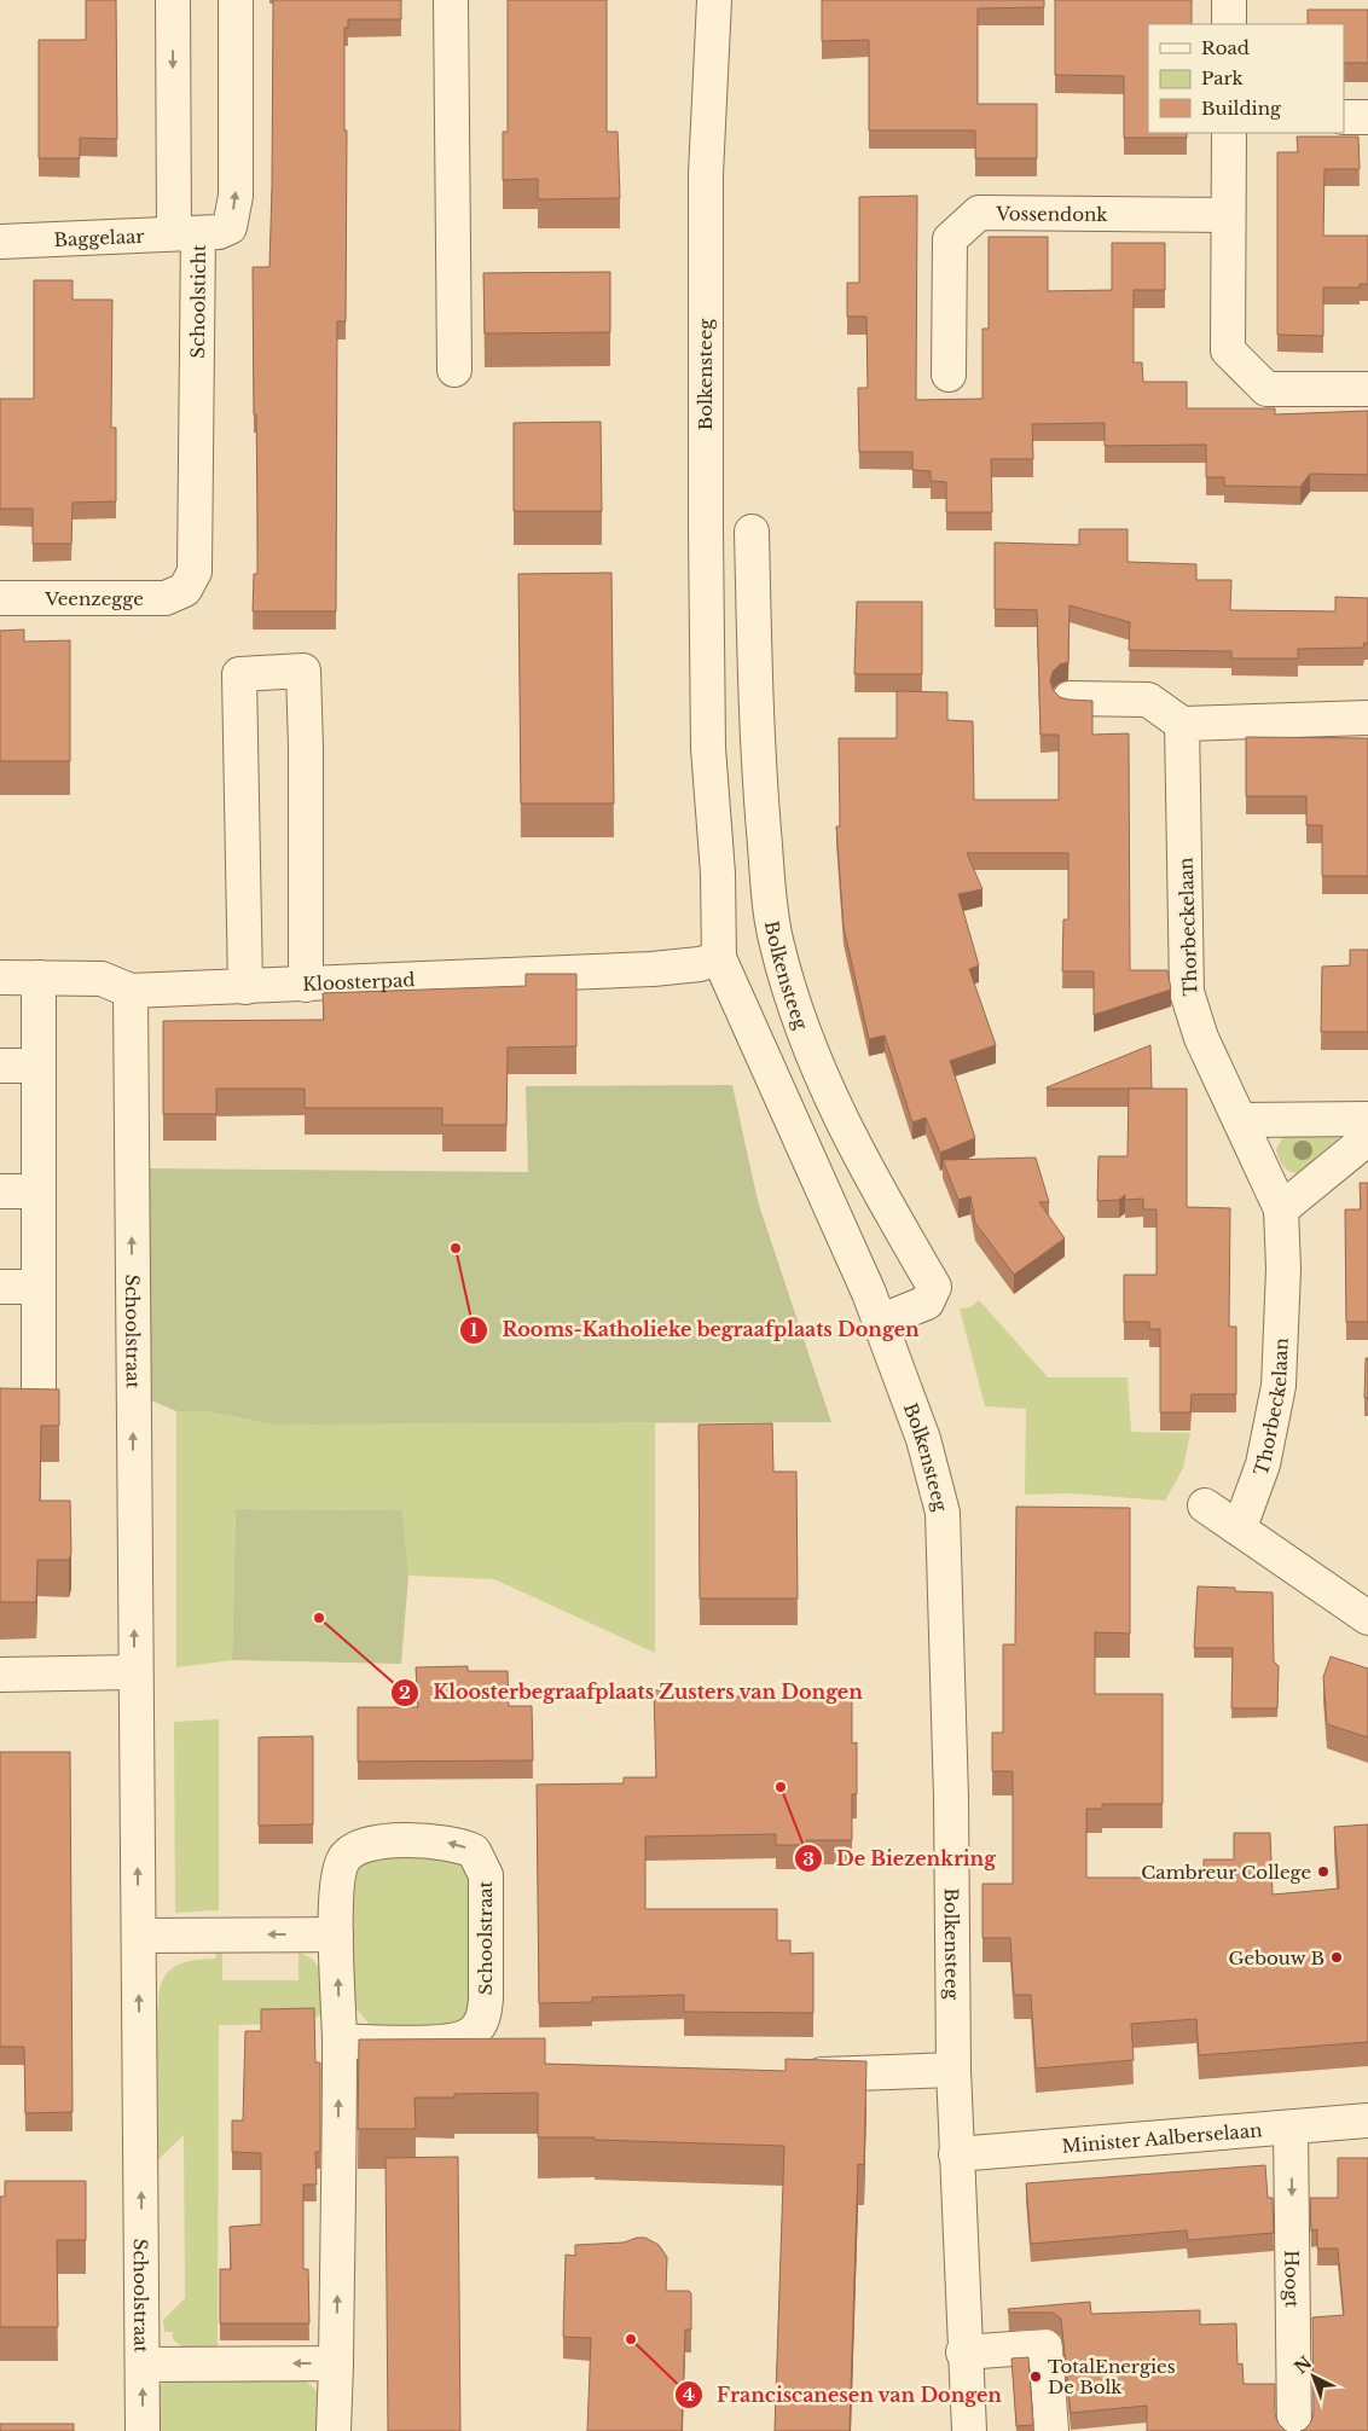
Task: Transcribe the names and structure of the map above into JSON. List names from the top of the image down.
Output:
{
  "streets": {
    "street": [
      "Vossendonk",
      "Baggelaar",
      "Schoolsticht",
      "Bolkensteeg",
      "Veenzegge",
      "Thorbeckelaan",
      "Kloosterpad",
      "Schoolstraat",
      "Minister Aalberselaan",
      "Hoogt"
    ]
  },
  "crossings": [
    ["Baggelaar", "Schoolsticht"],
    ["Schoolsticht", "Veenzegge"],
    ["Bolkensteeg", "Kloosterpad"],
    ["Bolkensteeg", "Minister Aalberselaan"],
    ["Kloosterpad", "Schoolstraat"],
    ["Minister Aalberselaan", "Hoogt"]
  ],
  "one_way": ["Hoogt"],
  "places": [
    "Rooms-Katholieke begraafplaats Dongen",
    "Kloosterbegraafplaats Zusters van Dongen",
    "De Biezenkring",
    "Cambreur College",
    "Gebouw B",
    "Franciscanesen van Dongen",
    "TotalEnergies De Bolk"
  ],
  "legend": ["Road", "Park", "Building"],
  "north": "top left"
}
